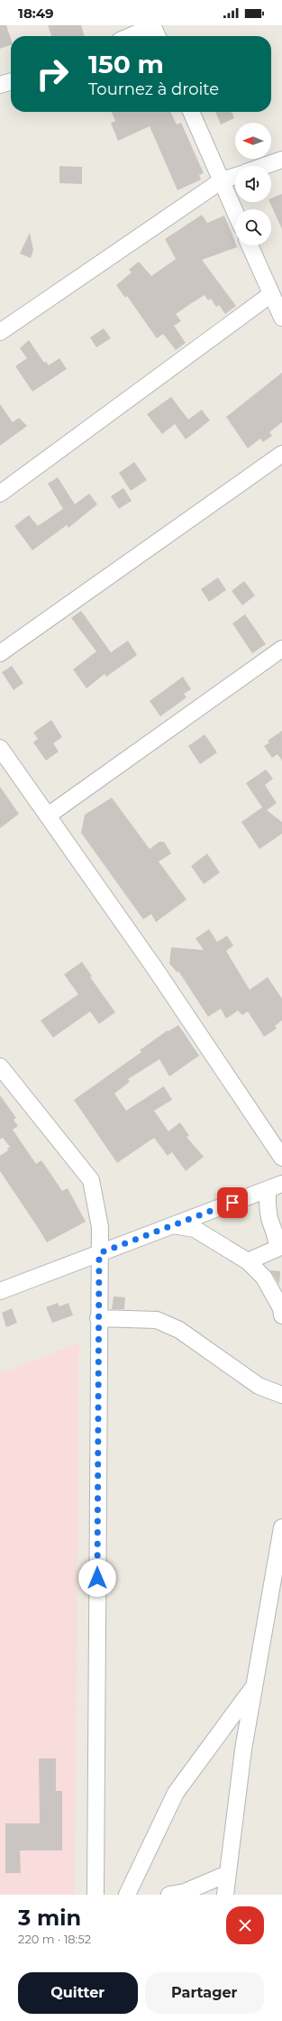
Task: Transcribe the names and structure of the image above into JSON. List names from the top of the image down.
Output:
{
  "north": "left",
  "page": {
    "status": "18:49",
    "turn": ["150 m", "Tournez à droite"],
    "heading": ["3 min", "220 m · 18:52"],
    "buttons": ["Quitter", "Partager"]
  }
}
